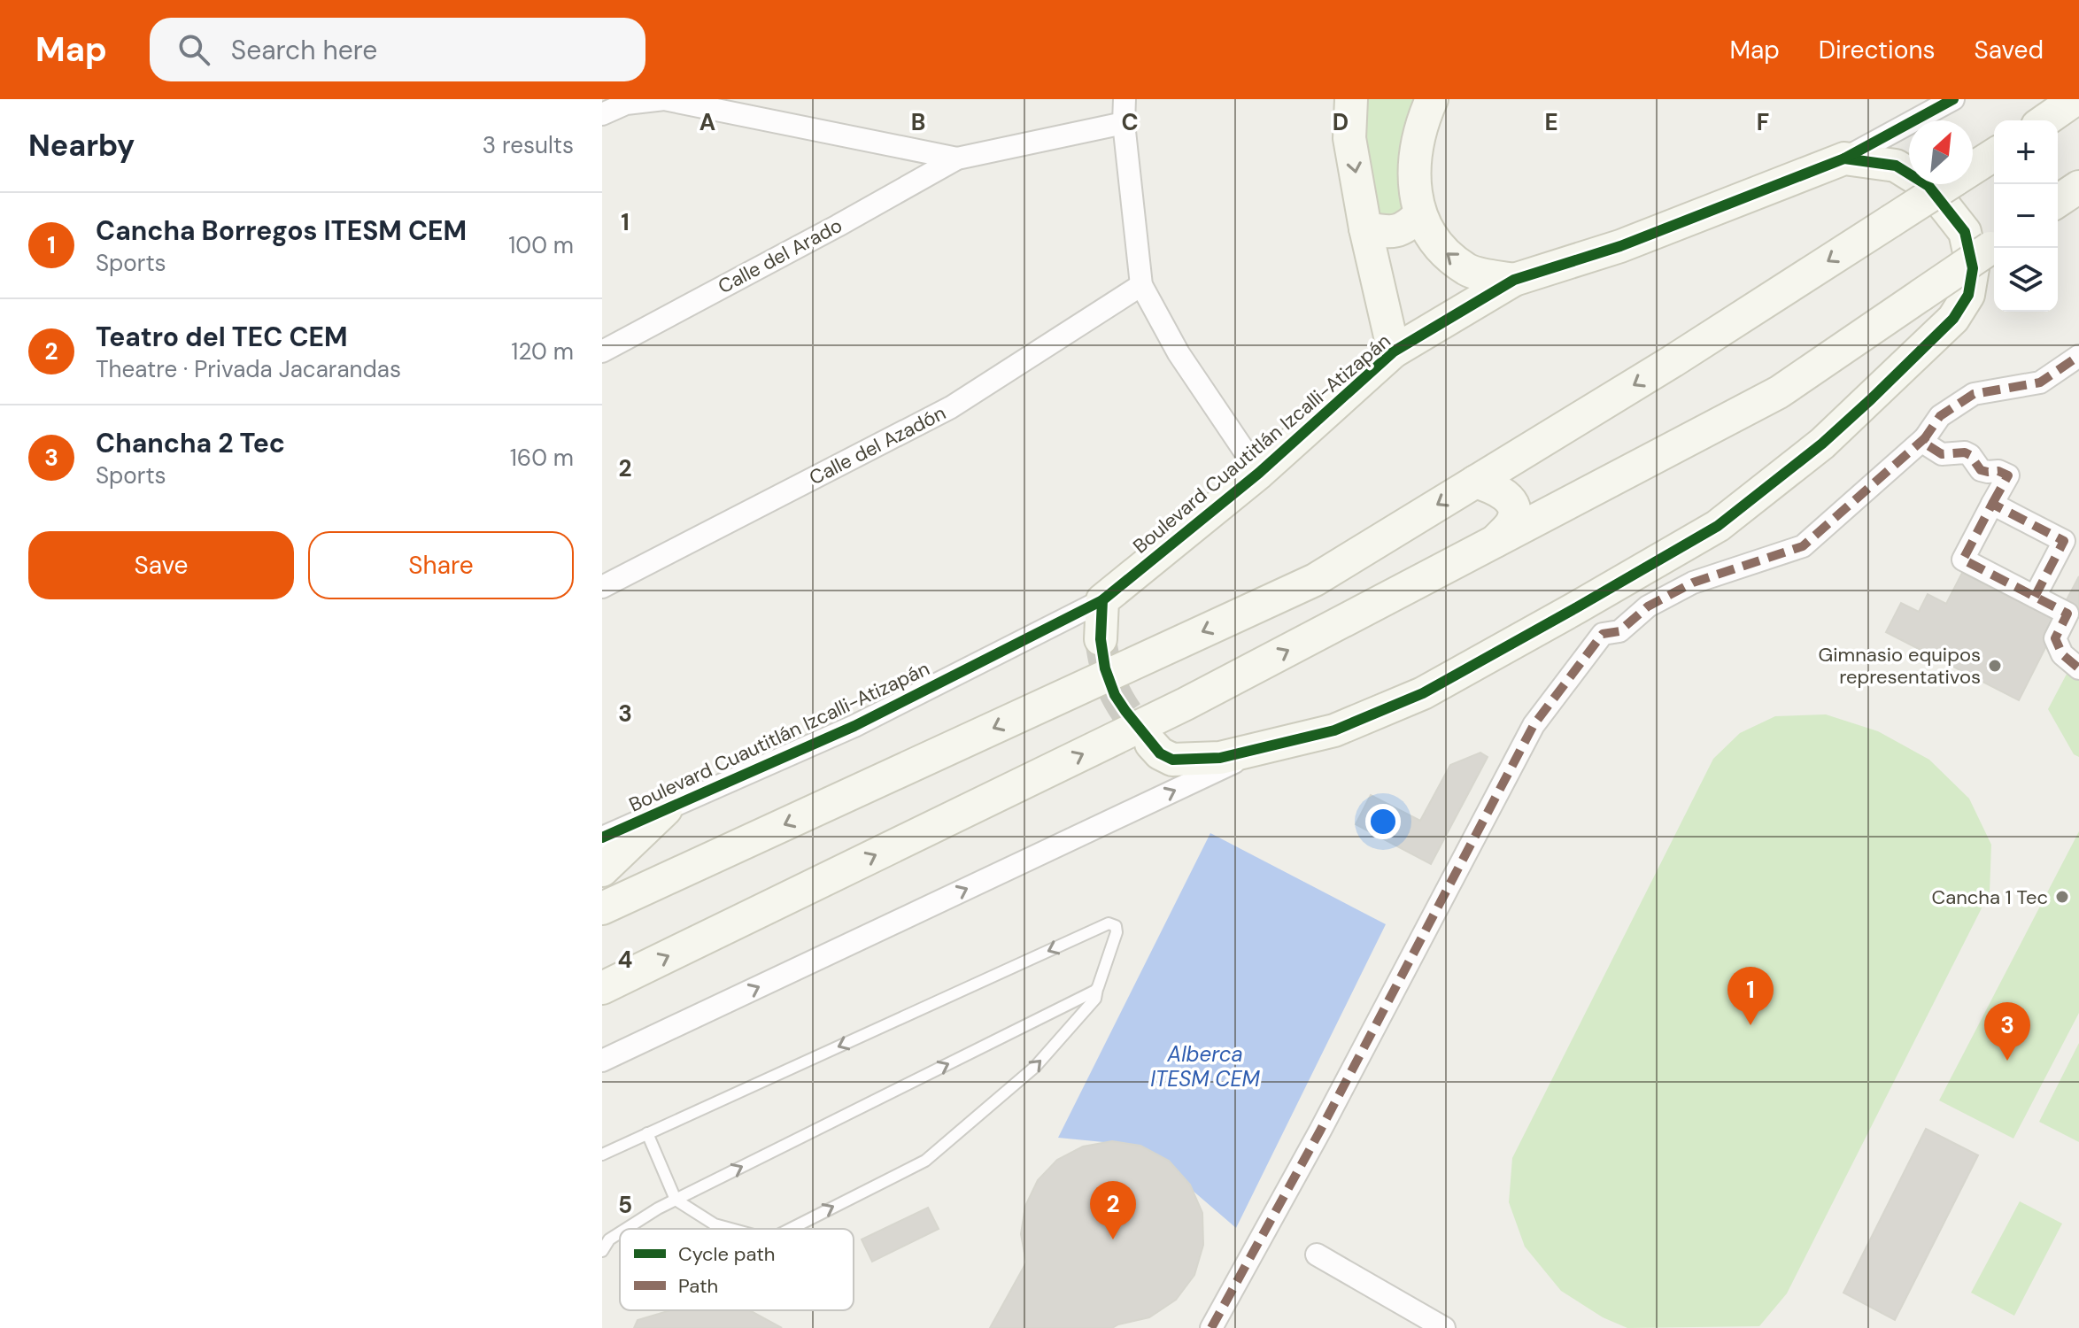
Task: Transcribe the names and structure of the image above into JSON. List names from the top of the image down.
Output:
{
  "streets": {
    "main road": ["Boulevard Cuautitlán Izcalli-Atizapán"],
    "street": ["Calle del Arado", "Calle del Azadón"]
  },
  "water": ["Alberca ITESM CEM"],
  "places": ["Gimnasio equipos representativos", "Cancha 1 Tec"],
  "legend": ["Cycle path", "Path"],
  "north": "top right",
  "page": {
    "header": "Map",
    "search": "Search here",
    "nav": ["Map", "Directions", "Saved"],
    "heading": ["Nearby", "3 results"],
    "map_buttons": ["+", "−"],
    "list": [
      {
        "mark": "1",
        "name": "Cancha Borregos ITESM CEM",
        "note": "Sports",
        "value": "100 m"
      },
      {
        "mark": "2",
        "name": "Teatro del TEC CEM",
        "note": "Theatre · Privada Jacarandas",
        "value": "120 m"
      },
      {
        "mark": "3",
        "name": "Chancha 2 Tec",
        "note": "Sports",
        "value": "160 m"
      }
    ],
    "buttons": ["Save", "Share"],
    "pins": ["1", "3", "2"]
  },
  "grid": {
    "columns": [
      "A",
      "B",
      "C",
      "D",
      "E",
      "F"
    ],
    "rows": [
      "1",
      "2",
      "3",
      "4",
      "5"
    ]
  }
}
